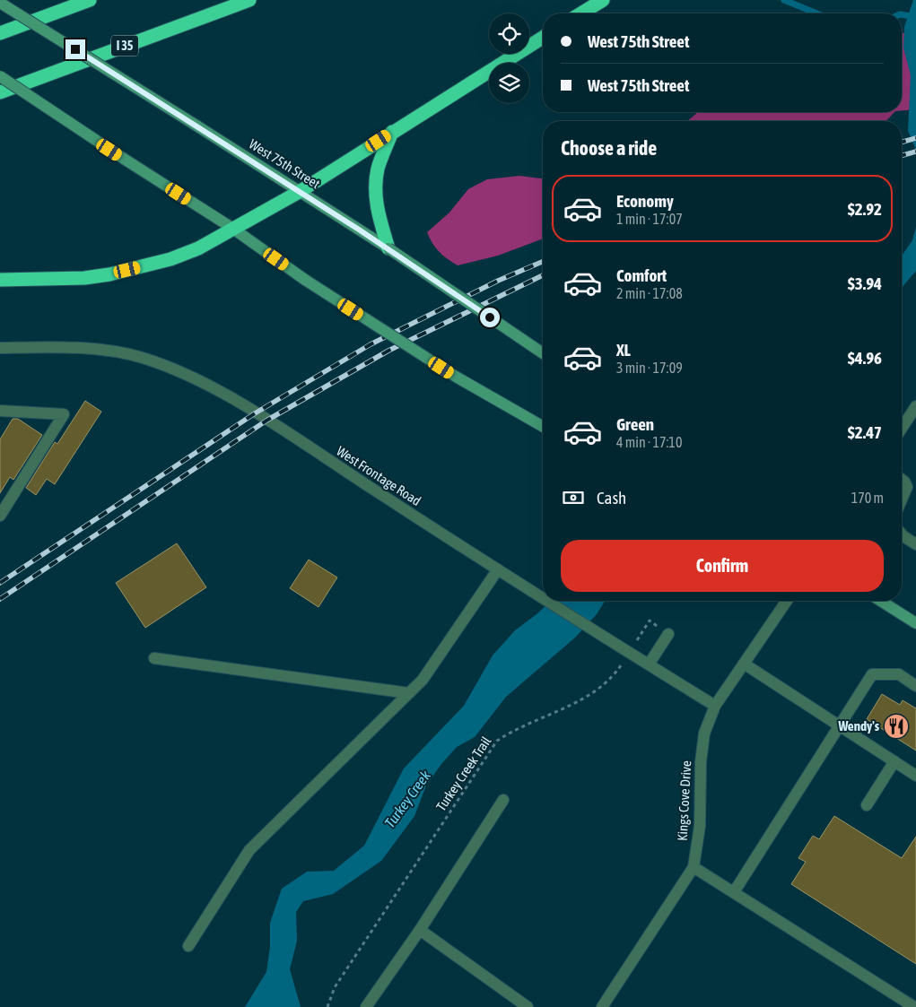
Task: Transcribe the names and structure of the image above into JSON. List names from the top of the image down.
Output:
{
  "streets": {
    "highway": ["I 35"],
    "main road": ["West 75th Street"],
    "street": ["West Frontage Road", "Kings Cove Drive"],
    "path": ["Turkey Creek Trail"]
  },
  "crossings": [
    ["West Frontage Road", "Turkey Creek Trail"],
    ["West Frontage Road", "Kings Cove Drive"]
  ],
  "water": ["Turkey Creek"],
  "places": {
    "restaurant": ["Wendy's"]
  },
  "page": {
    "banner": ["West 75th Street", "West 75th Street"],
    "heading": "Choose a ride",
    "list": [
      {
        "name": "Economy",
        "note": "1 min · 17:07",
        "value": "$2.92"
      },
      {
        "name": "Comfort",
        "note": "2 min · 17:08",
        "value": "$3.94"
      },
      {
        "name": "XL",
        "note": "3 min · 17:09",
        "value": "$4.96"
      },
      {
        "name": "Green",
        "note": "4 min · 17:10",
        "value": "$2.47"
      }
    ],
    "pay": ["Cash", "170 m"],
    "buttons": "Confirm"
  }
}
